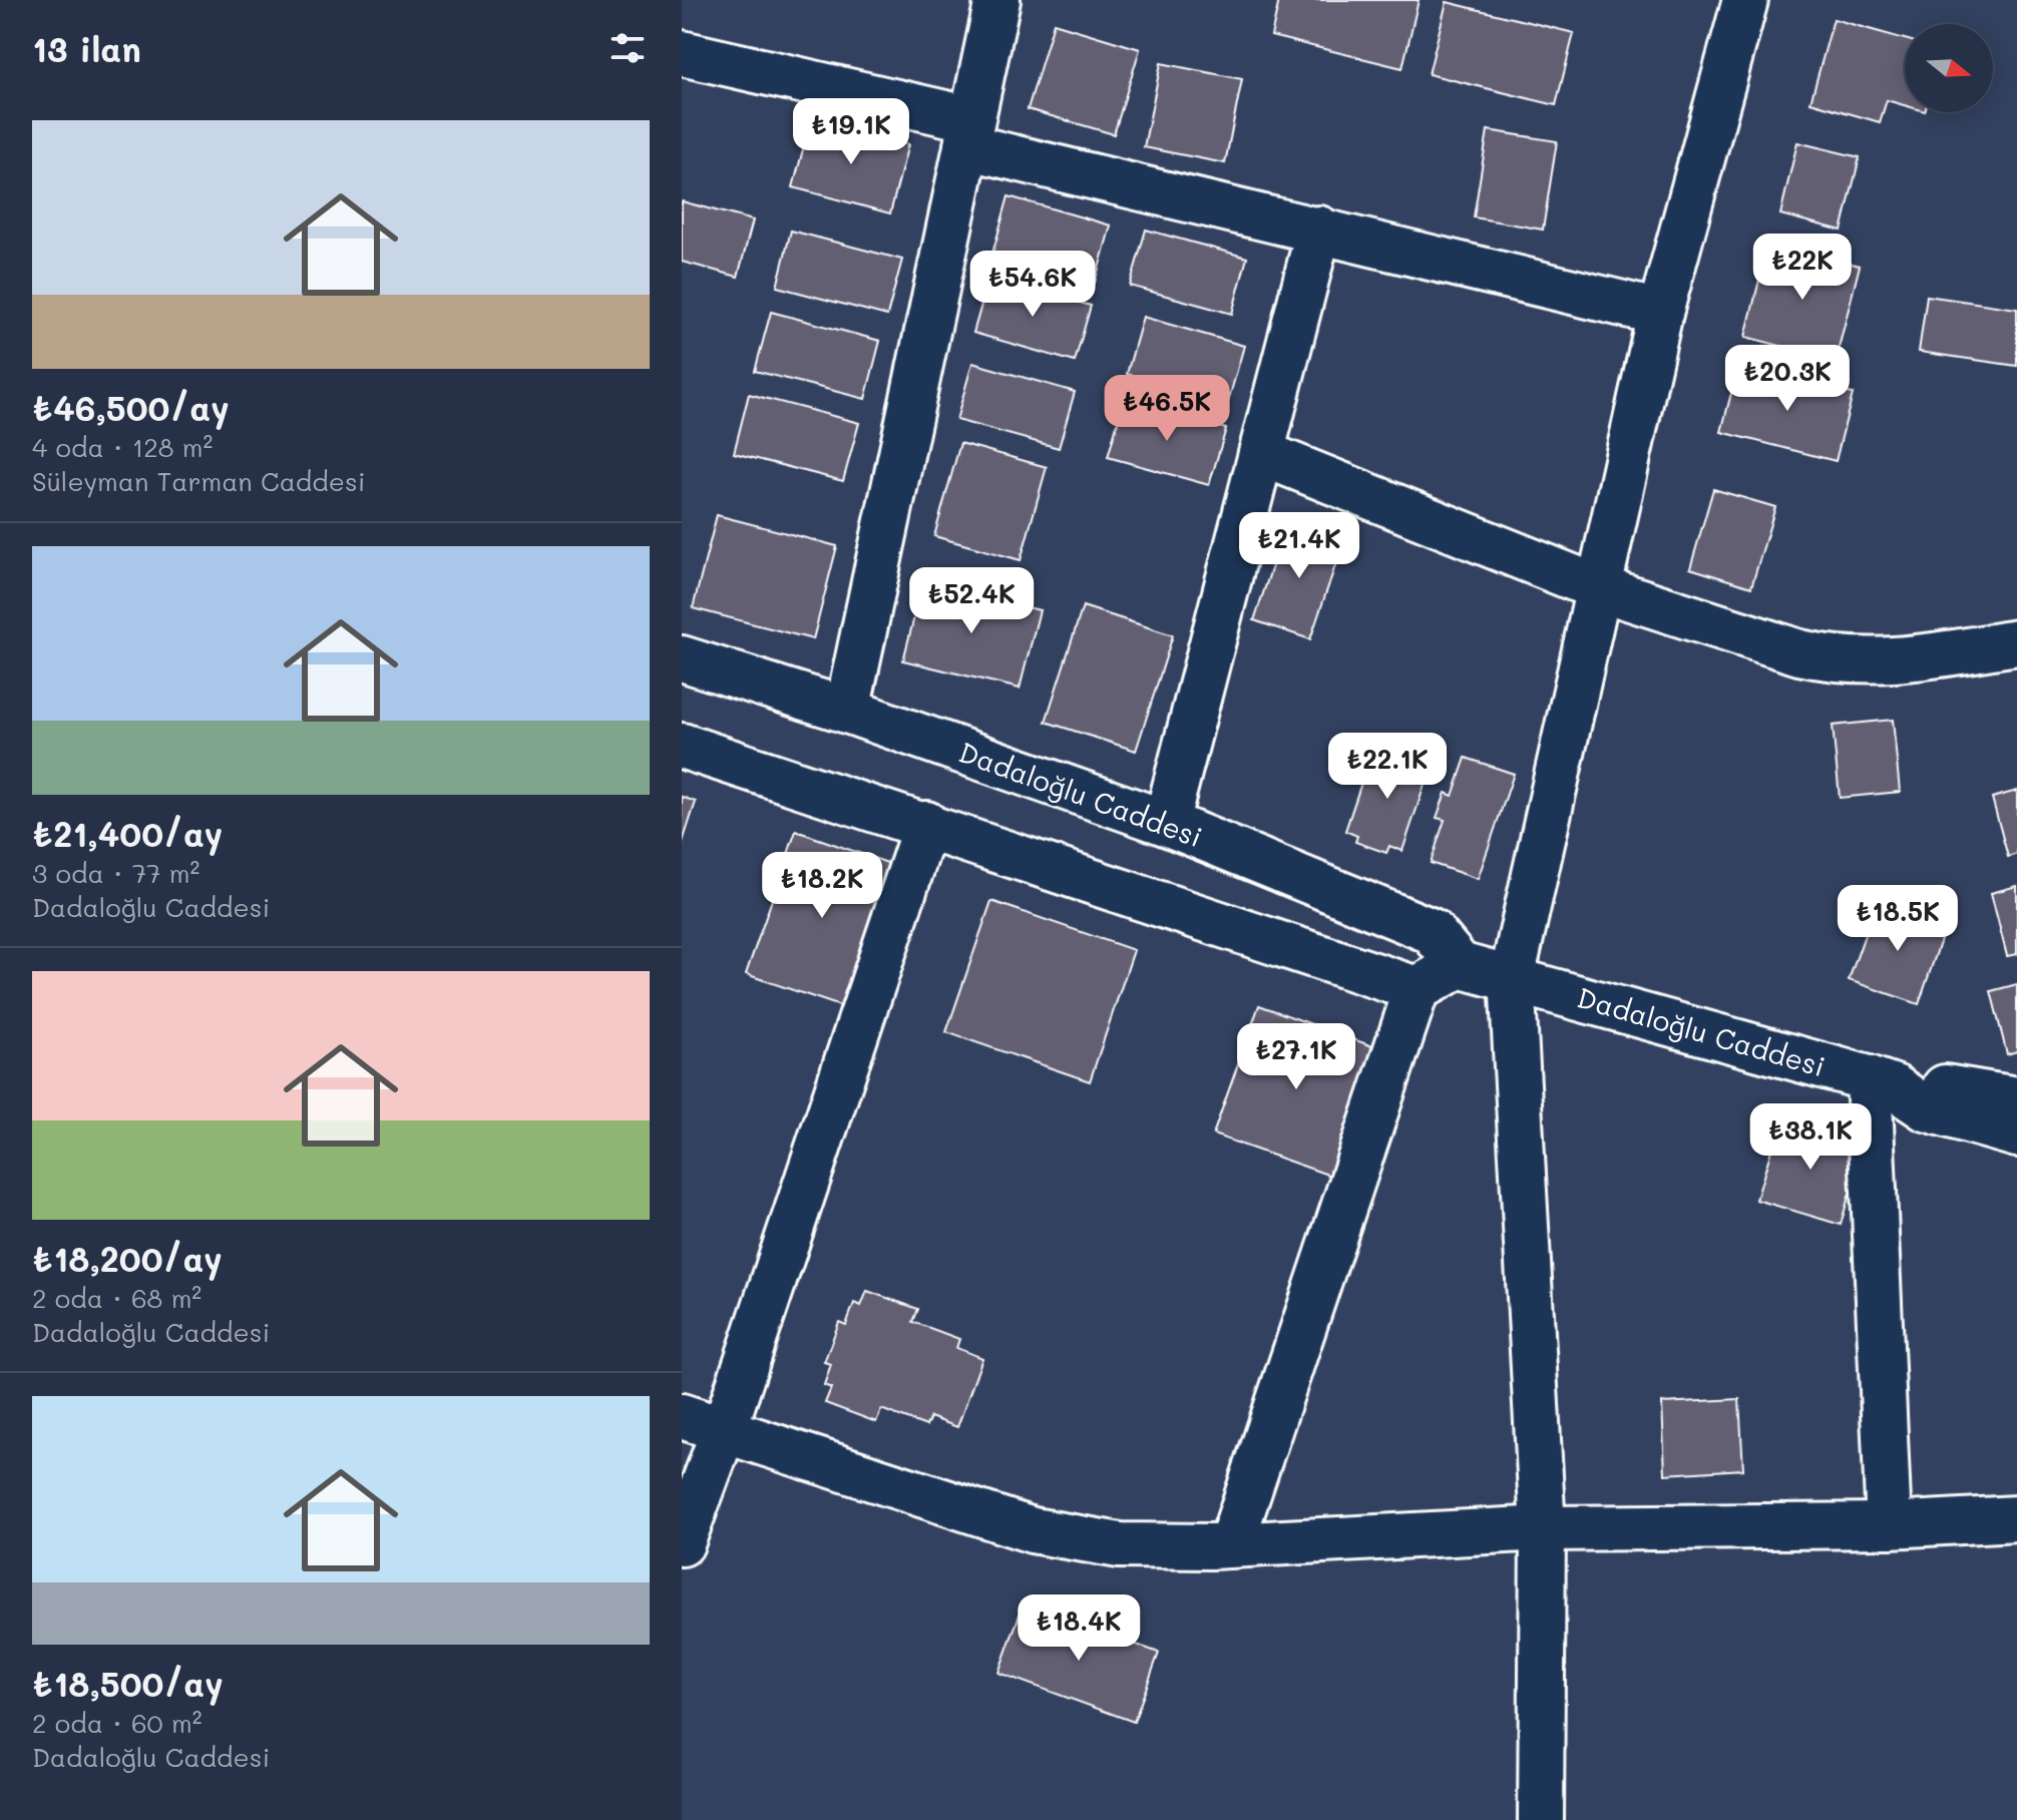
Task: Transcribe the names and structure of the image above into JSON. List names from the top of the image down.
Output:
{
  "streets": {
    "street": ["Dadaloğlu Caddesi"]
  },
  "north": "right",
  "page": {
    "heading": "13 ilan",
    "list": [
      {
        "name": "₺46,500/ay",
        "note": "4 oda · 128 m² · Süleyman Tarman Caddesi"
      },
      {
        "name": "₺21,400/ay",
        "note": "3 oda · 77 m² · Dadaloğlu Caddesi"
      },
      {
        "name": "₺18,200/ay",
        "note": "2 oda · 68 m² · Dadaloğlu Caddesi"
      },
      {
        "name": "₺18,500/ay",
        "note": "2 oda · 60 m² · Dadaloğlu Caddesi"
      }
    ],
    "price": [
      "₺19.1K",
      "₺22K",
      "₺54.6K",
      "₺20.3K",
      "₺46.5K",
      "₺21.4K",
      "₺52.4K",
      "₺22.1K",
      "₺18.2K",
      "₺18.5K",
      "₺27.1K",
      "₺38.1K",
      "₺18.4K"
    ]
  }
}
